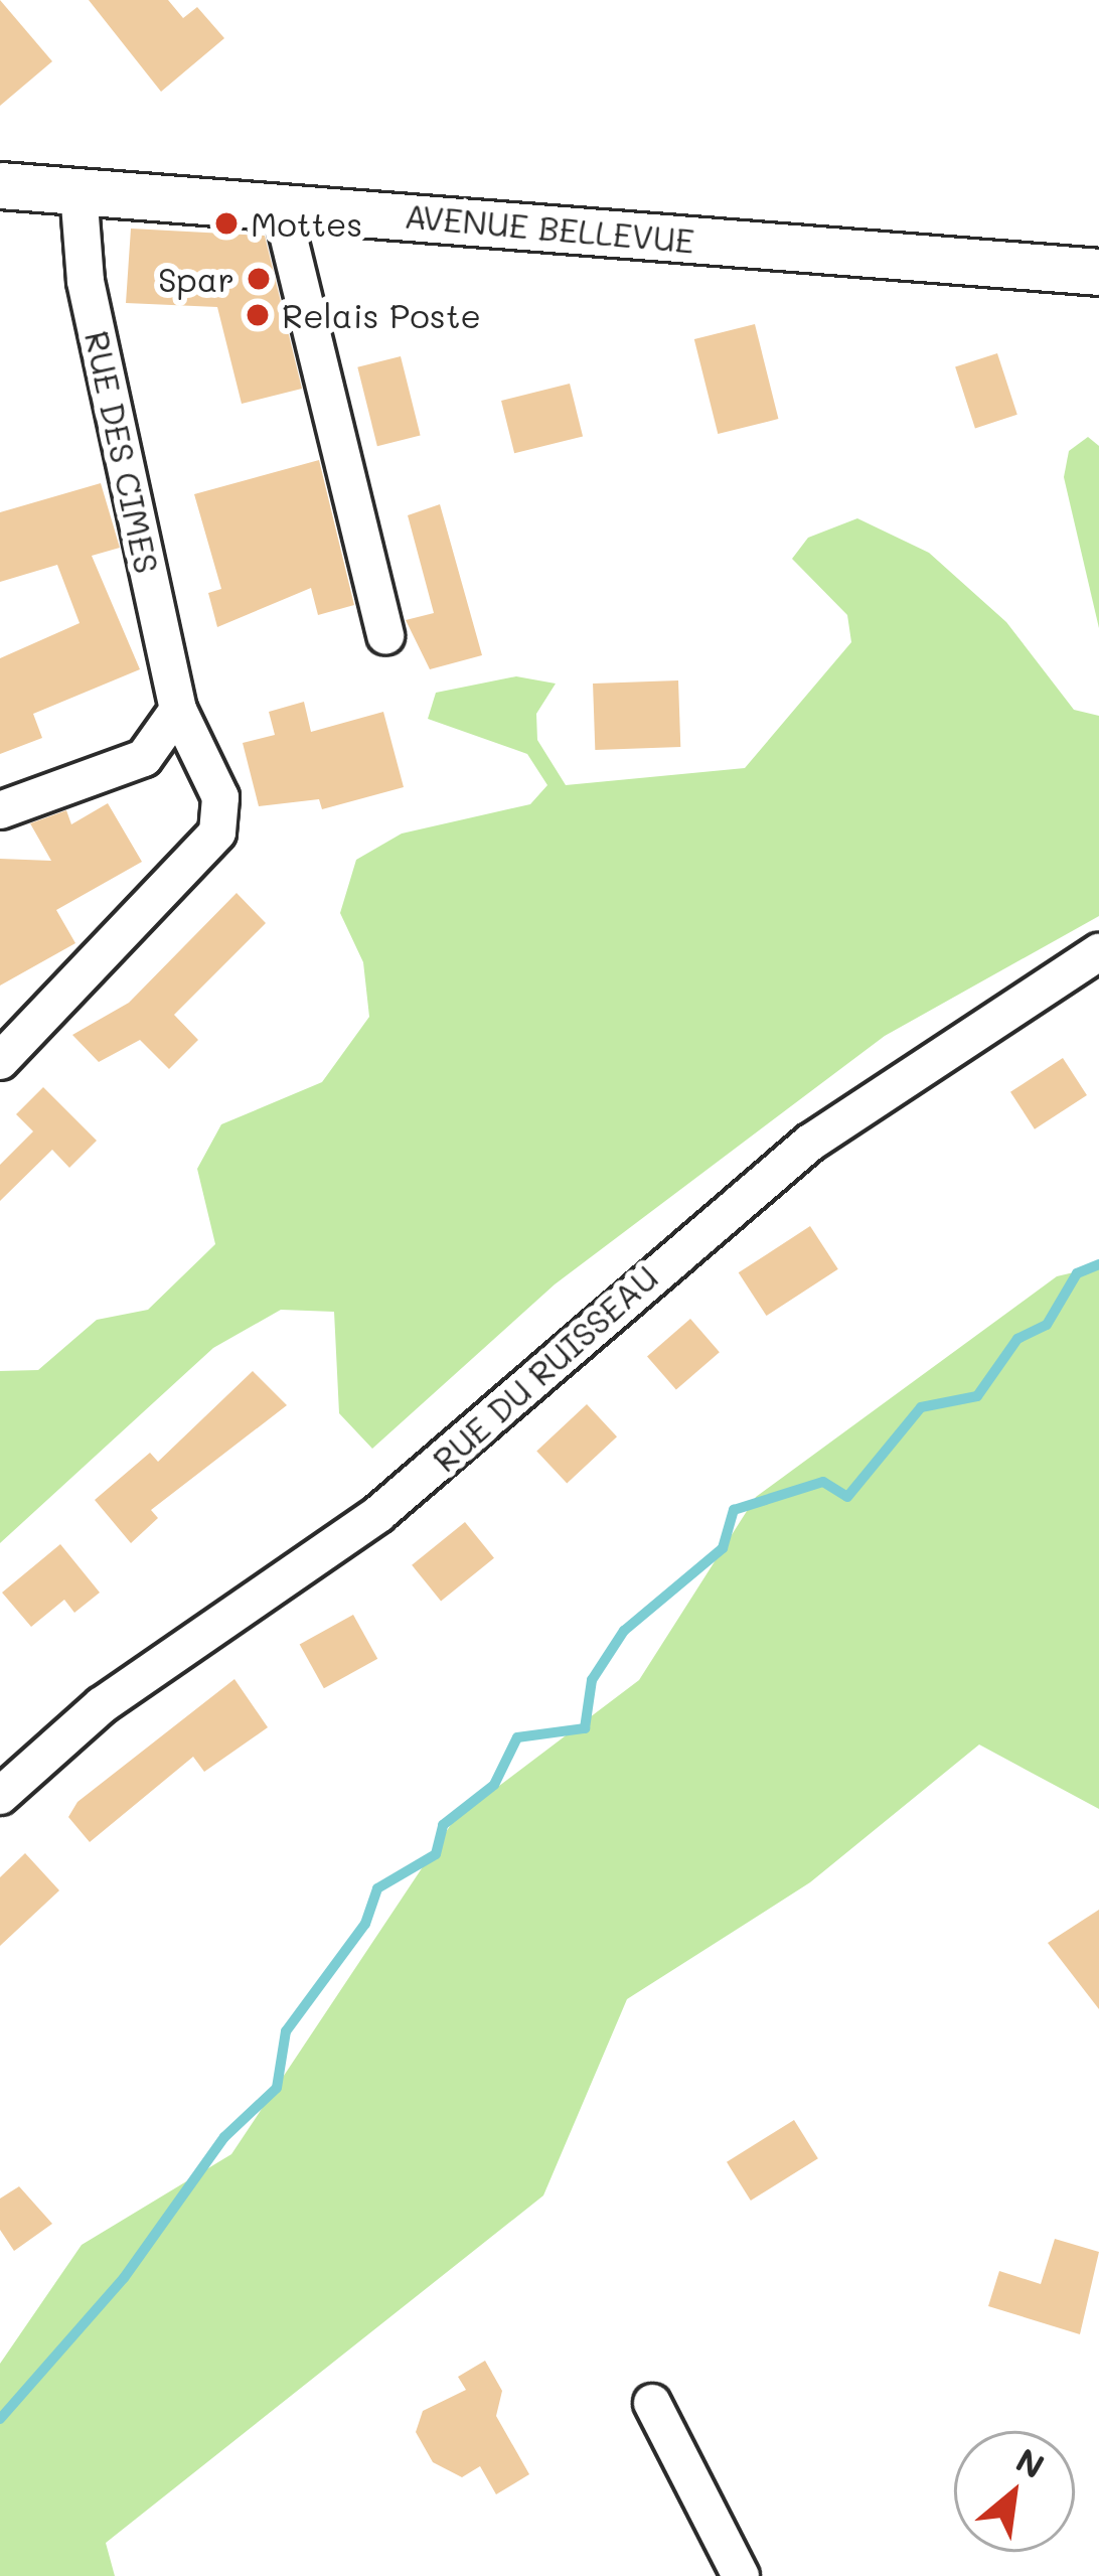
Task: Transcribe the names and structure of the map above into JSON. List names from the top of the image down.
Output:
{
  "streets": {
    "main road": ["AVENUE BELLEVUE"],
    "street": ["RUE DES CIMES", "RUE DU RUISSEAU"]
  },
  "crossings": [
    ["AVENUE BELLEVUE", "RUE DES CIMES"]
  ],
  "places": ["Mottes", "Spar", "Relais Poste"],
  "north": "top right"
}
